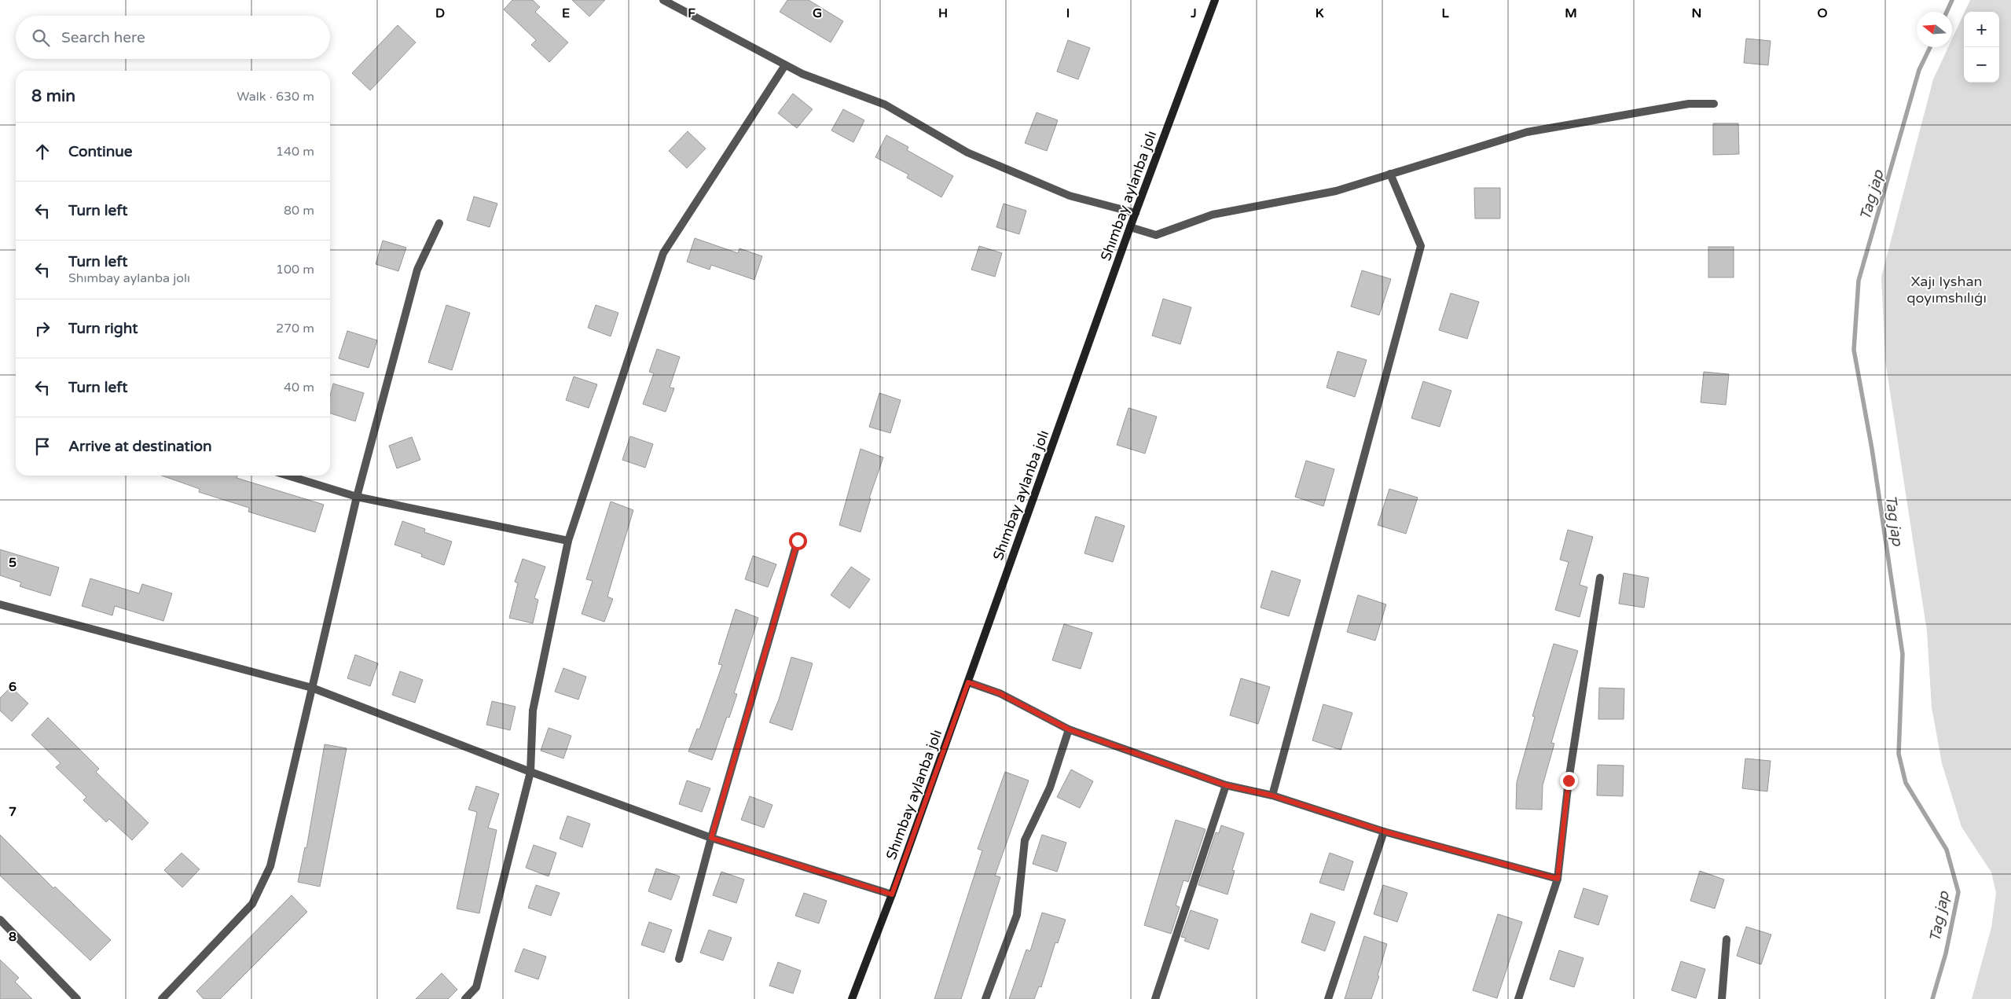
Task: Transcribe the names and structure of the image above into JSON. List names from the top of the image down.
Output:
{
  "streets": {
    "main road": ["Shımbay aylanba jolı"]
  },
  "water": ["Tag jap"],
  "parks": ["Xajı Iyshan qoyımshılıǵı"],
  "north": "left",
  "page": {
    "map_buttons": ["+", "−"],
    "search": "Search here",
    "heading": ["8 min", "Walk · 630 m"],
    "list": [
      ["Continue", "140 m"],
      ["Turn left", "80 m"],
      ["Turn left", "Shımbay aylanba jolı", "100 m"],
      ["Turn right", "270 m"],
      ["Turn left", "40 m"],
      "Arrive at destination"
    ]
  },
  "grid": {
    "columns": [
      "D",
      "E",
      "F",
      "G",
      "H",
      "I",
      "J",
      "K",
      "L",
      "M",
      "N",
      "O"
    ],
    "rows": [
      "5",
      "6",
      "7",
      "8"
    ]
  }
}
